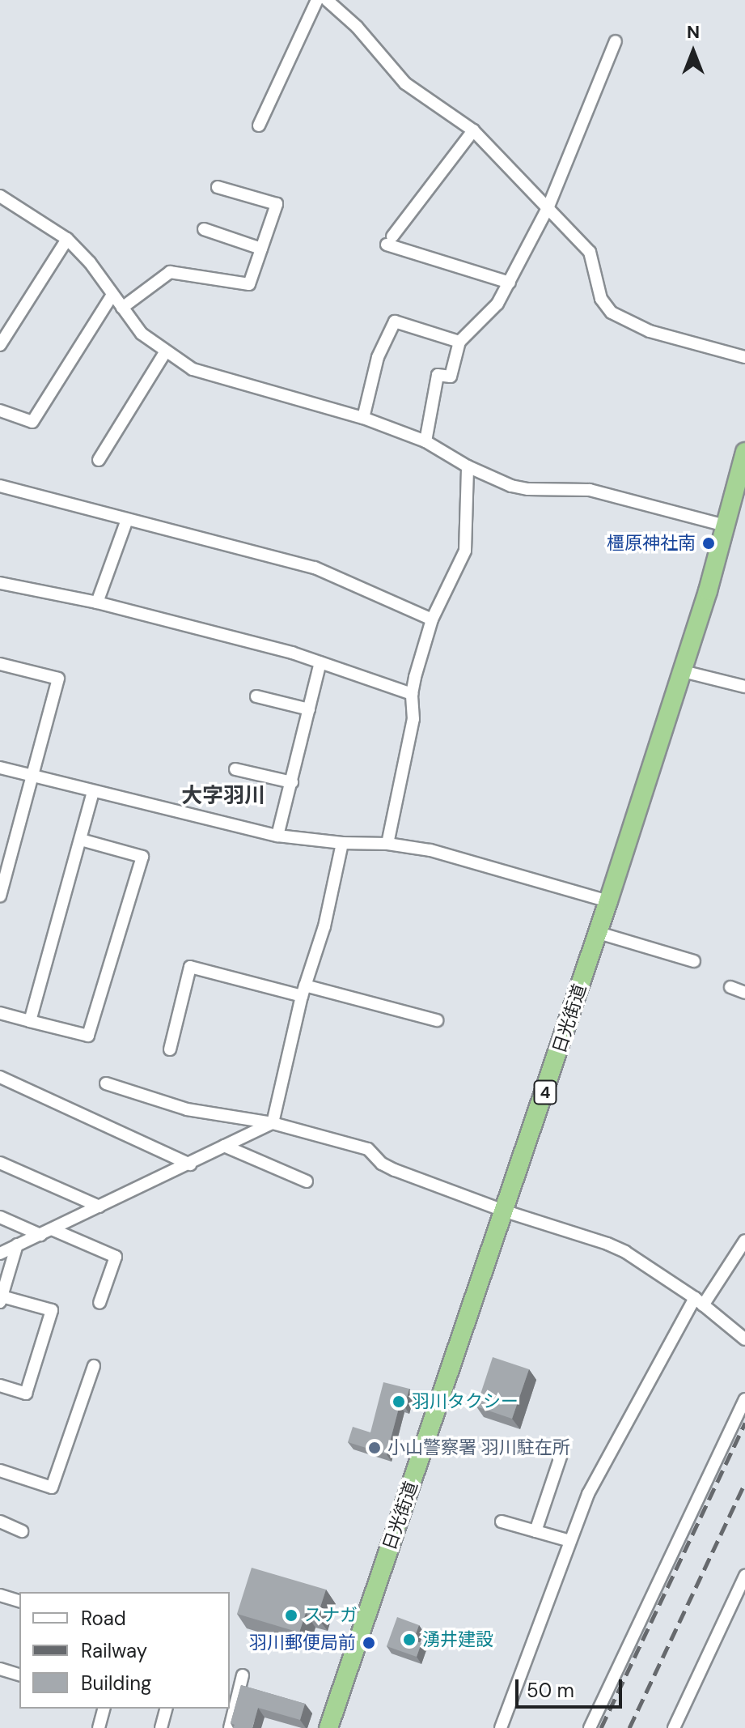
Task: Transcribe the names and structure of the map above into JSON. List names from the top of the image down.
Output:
{
  "streets": {
    "highway": ["日光街道", "4"]
  },
  "districts": ["大字羽川"],
  "places": [
    "橿原神社南",
    "羽川タクシー",
    "小山警察署 羽川駐在所",
    "スナガ",
    "湧井建設",
    "羽川郵便局前"
  ],
  "legend": ["Road", "Railway", "Building"],
  "scale_bar": "50 m",
  "north": "top"
}
